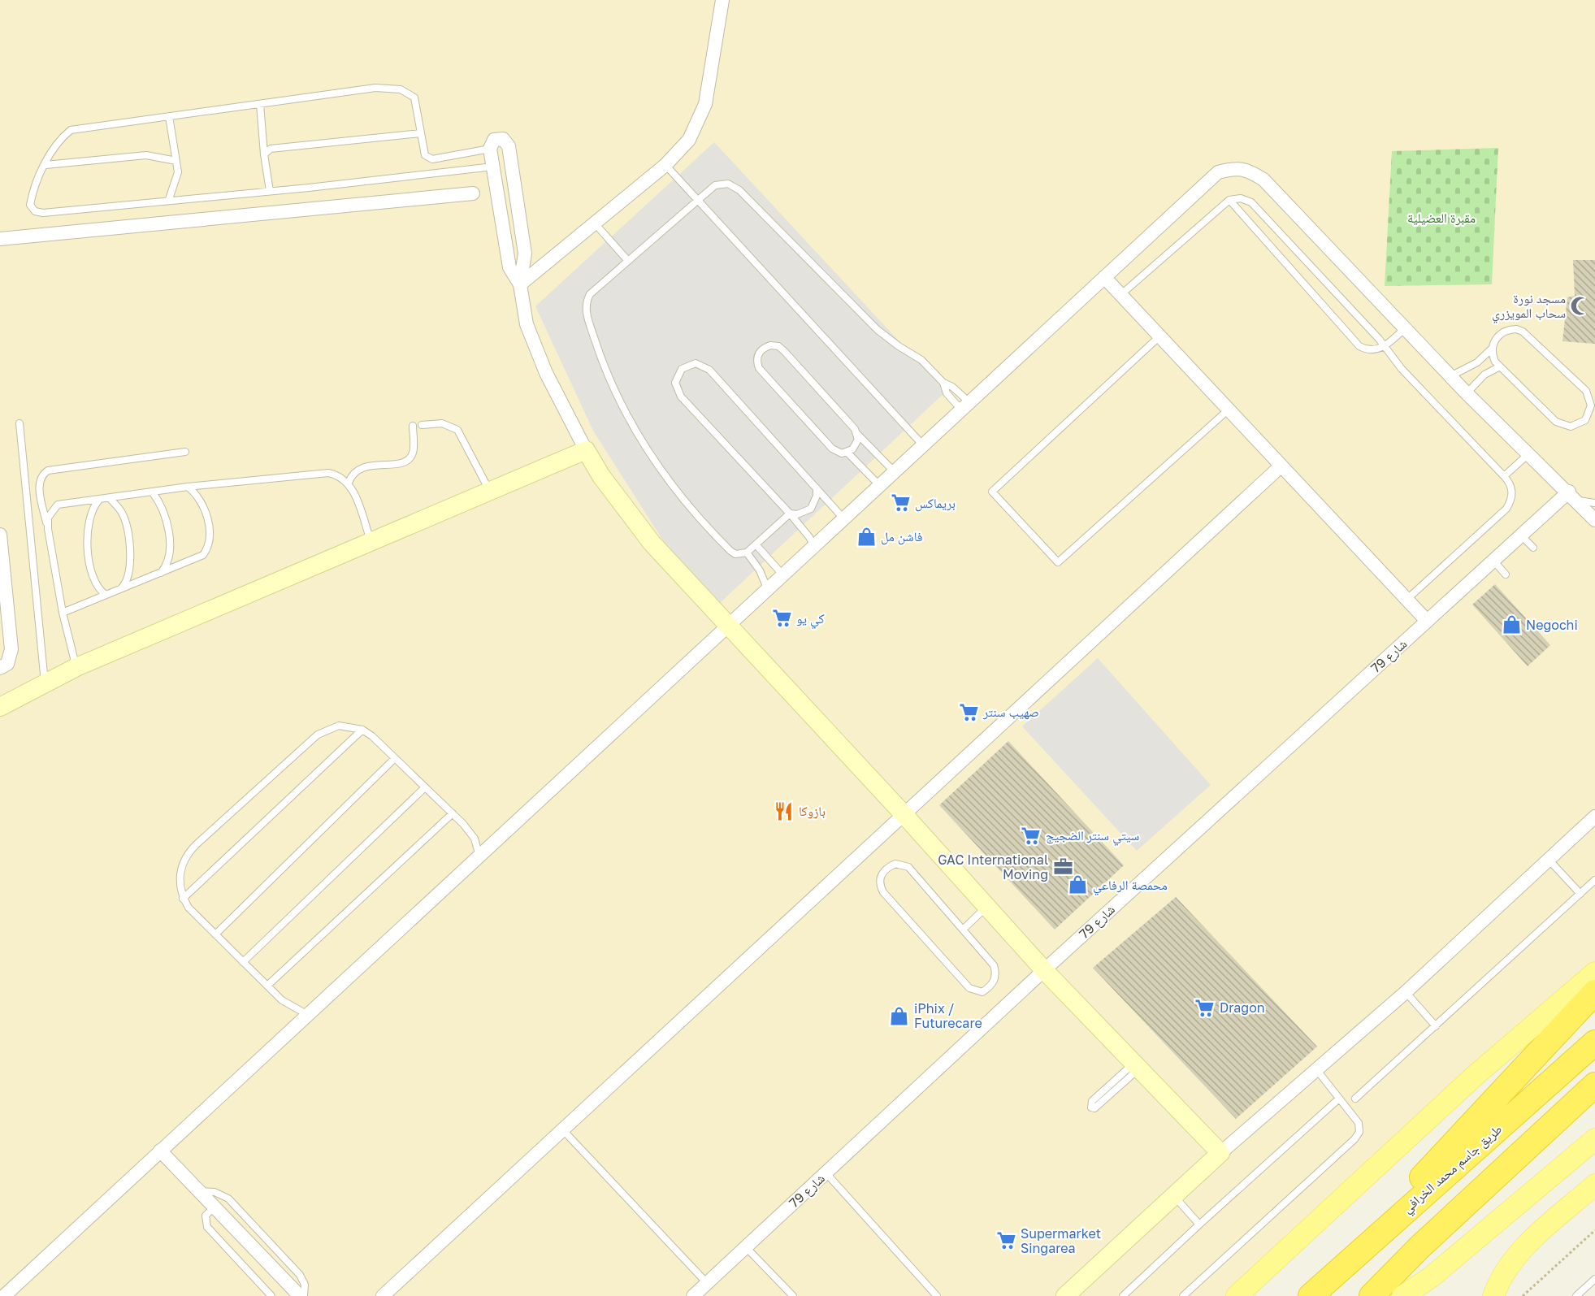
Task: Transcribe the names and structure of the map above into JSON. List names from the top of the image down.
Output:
{
  "streets": {
    "highway": ["طريق جاسم محمد الخرافي"],
    "street": ["شارع 79"]
  },
  "parks": ["مقبرة العضيلية"],
  "places": {
    "mosque": ["مسجد نورة سحاب المويزري"],
    "supermarket": [
      "بريماكس",
      "كي يو",
      "صهيب سنتر",
      "سيتي سنتر الضجيج",
      "Dragon",
      "Supermarket Singarea"
    ],
    "shop": [
      "فاشن مل",
      "Negochi",
      "محمصة الرفاعي",
      "iPhix / Futurecare"
    ],
    "restaurant": ["بازوكا"],
    "office": ["GAC International Moving"]
  }
}
